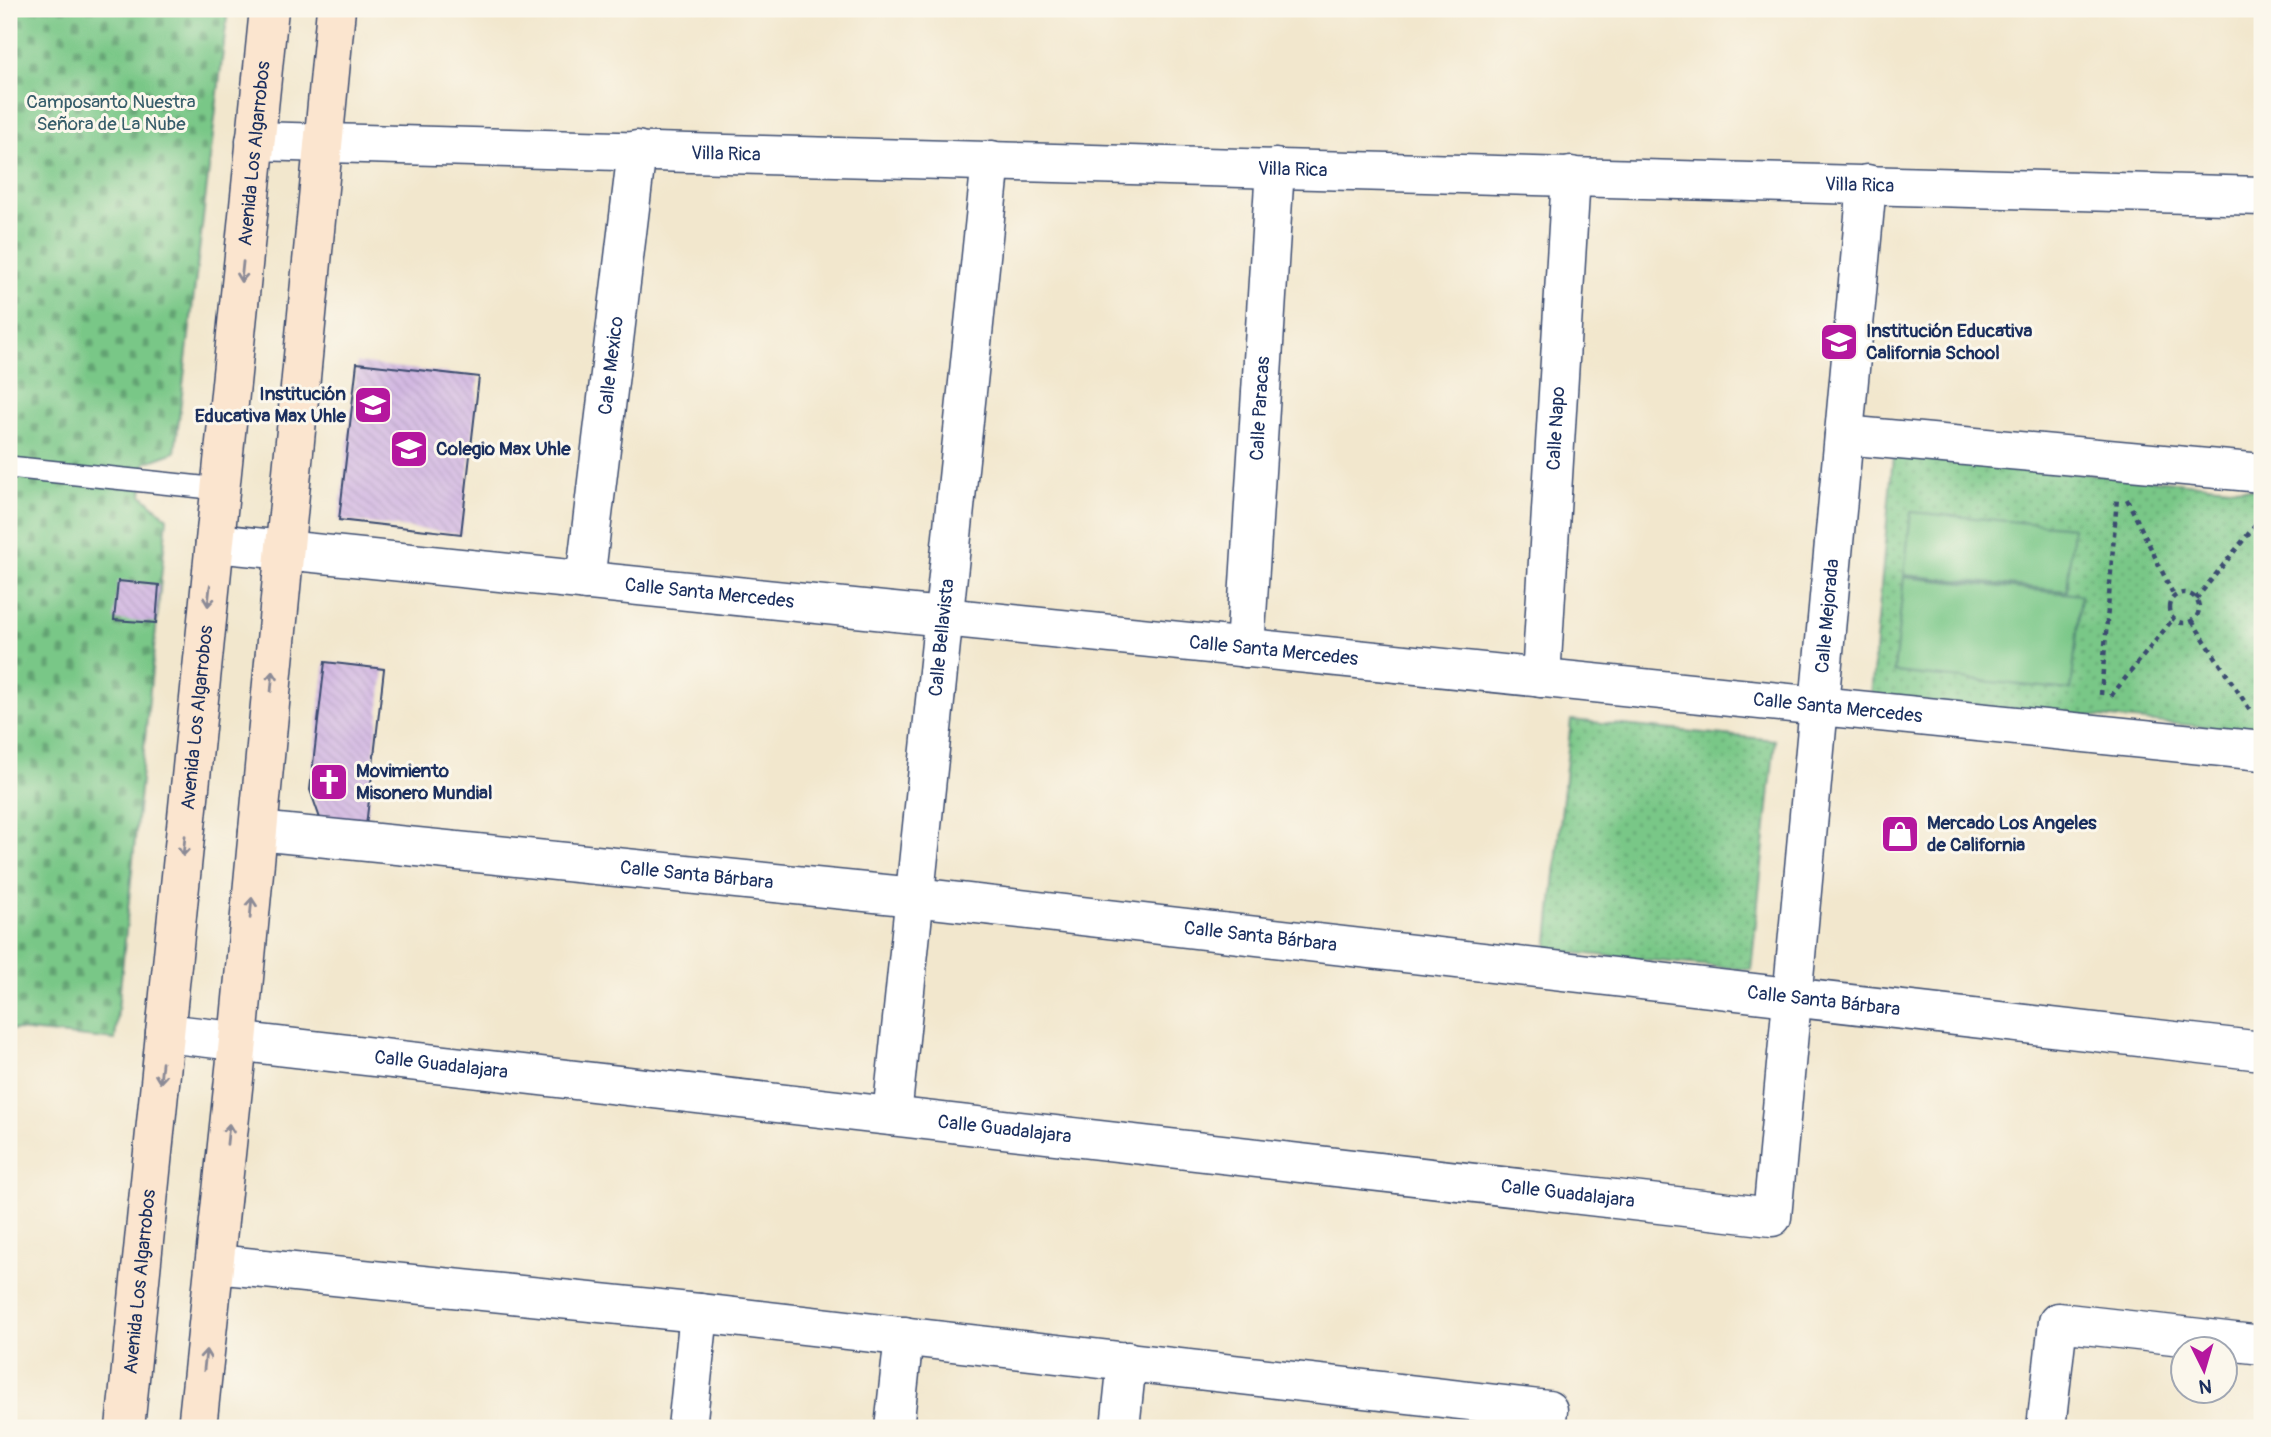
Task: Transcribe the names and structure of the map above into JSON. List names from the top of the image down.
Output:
{
  "streets": {
    "street": [
      "Villa Rica",
      "Avenida Los Algarrobos",
      "Calle Mexico",
      "Calle Paracas",
      "Calle Napo",
      "Calle Santa Mercedes",
      "Calle Mejorada",
      "Calle Bellavista",
      "Calle Santa Bárbara",
      "Calle Guadalajara"
    ]
  },
  "crossings": [
    ["Villa Rica", "Avenida Los Algarrobos"],
    ["Villa Rica", "Calle Mexico"],
    ["Villa Rica", "Calle Paracas"],
    ["Villa Rica", "Calle Napo"],
    ["Villa Rica", "Calle Mejorada"],
    ["Villa Rica", "Calle Bellavista"],
    ["Avenida Los Algarrobos", "Calle Santa Mercedes"],
    ["Avenida Los Algarrobos", "Calle Guadalajara"],
    ["Calle Mexico", "Calle Santa Mercedes"],
    ["Calle Paracas", "Calle Santa Mercedes"],
    ["Calle Napo", "Calle Santa Mercedes"],
    ["Calle Santa Mercedes", "Calle Mejorada"],
    ["Calle Santa Mercedes", "Calle Bellavista"],
    ["Calle Mejorada", "Calle Santa Bárbara"],
    ["Calle Mejorada", "Calle Guadalajara"],
    ["Calle Bellavista", "Calle Santa Bárbara"],
    ["Calle Bellavista", "Calle Guadalajara"]
  ],
  "parks": ["Camposanto Nuestra Señora de La Nube"],
  "places": {
    "school or university": ["Institución Educativa California School", "Institución Educativa Max Uhle", "Colegio Max Uhle"],
    "church": ["Movimiento Misonero Mundial"],
    "shop": ["Mercado Los Angeles de California"]
  },
  "north": "bottom"
}
